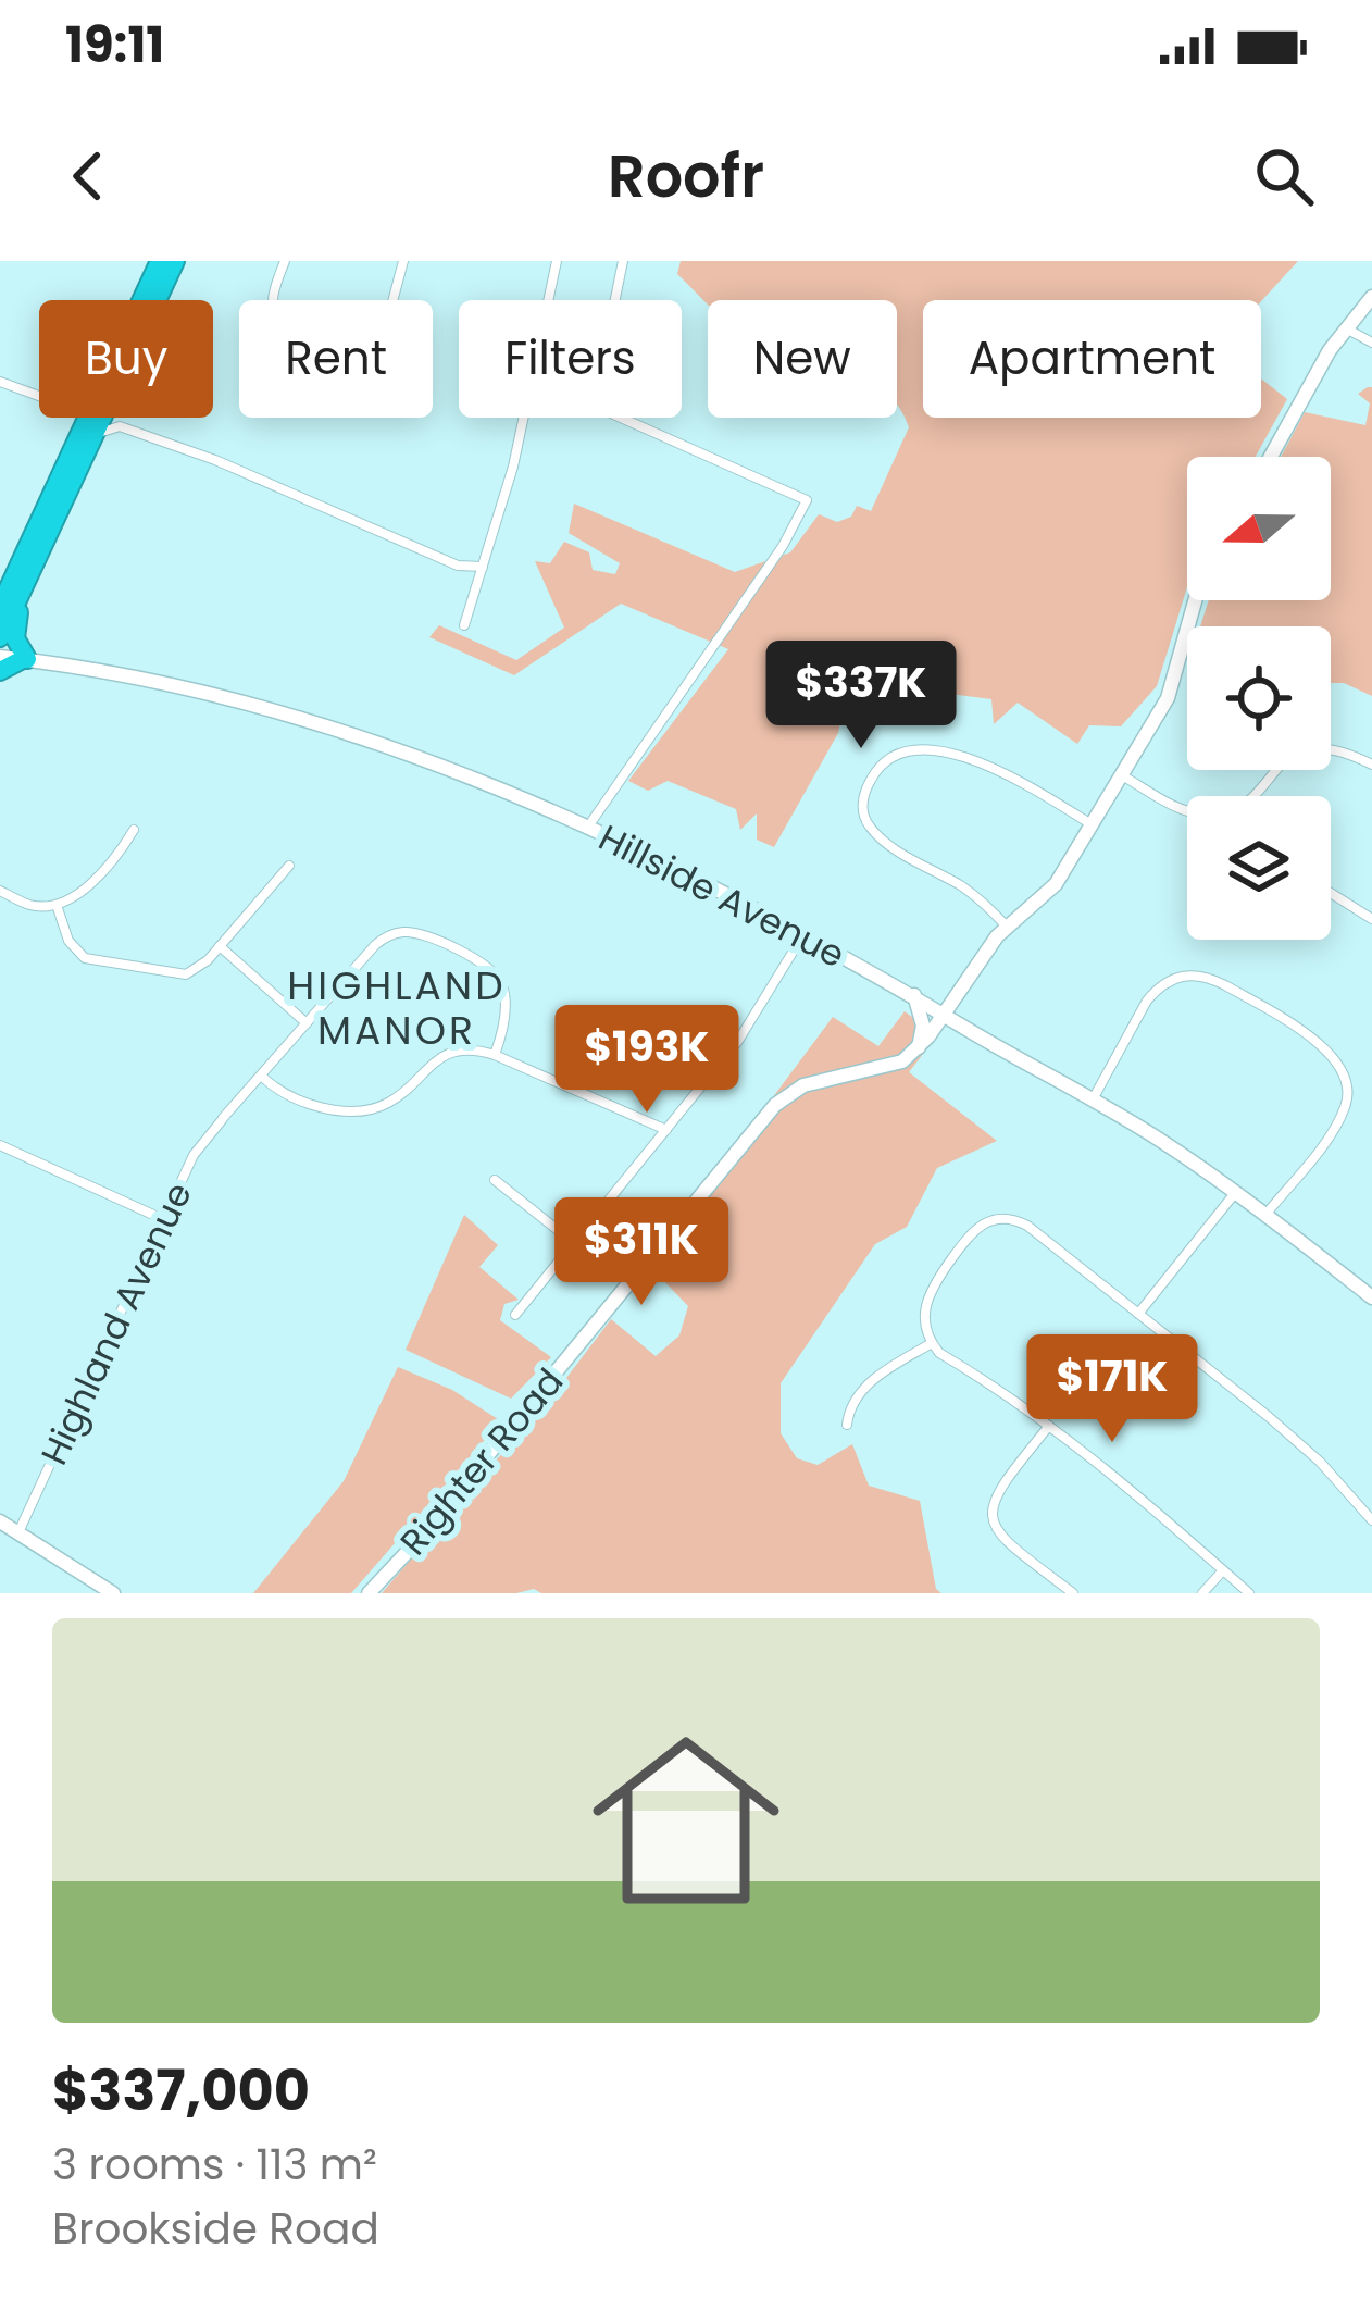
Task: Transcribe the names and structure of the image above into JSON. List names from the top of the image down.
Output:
{
  "streets": {
    "street": ["Hillside Avenue", "Highland Avenue", "Righter Road"]
  },
  "crossings": [
    ["Hillside Avenue", "Righter Road"]
  ],
  "districts": ["HIGHLAND MANOR"],
  "north": "left",
  "page": {
    "status": "19:11",
    "header": "Roofr",
    "chip": [
      "Buy",
      "Rent",
      "Filters",
      "New",
      "Apartment"
    ],
    "price": [
      "$337K",
      "$193K",
      "$311K",
      "$171K"
    ],
    "list": [
      {
        "name": "$337,000",
        "note": "3 rooms · 113 m² · Brookside Road"
      }
    ]
  }
}
